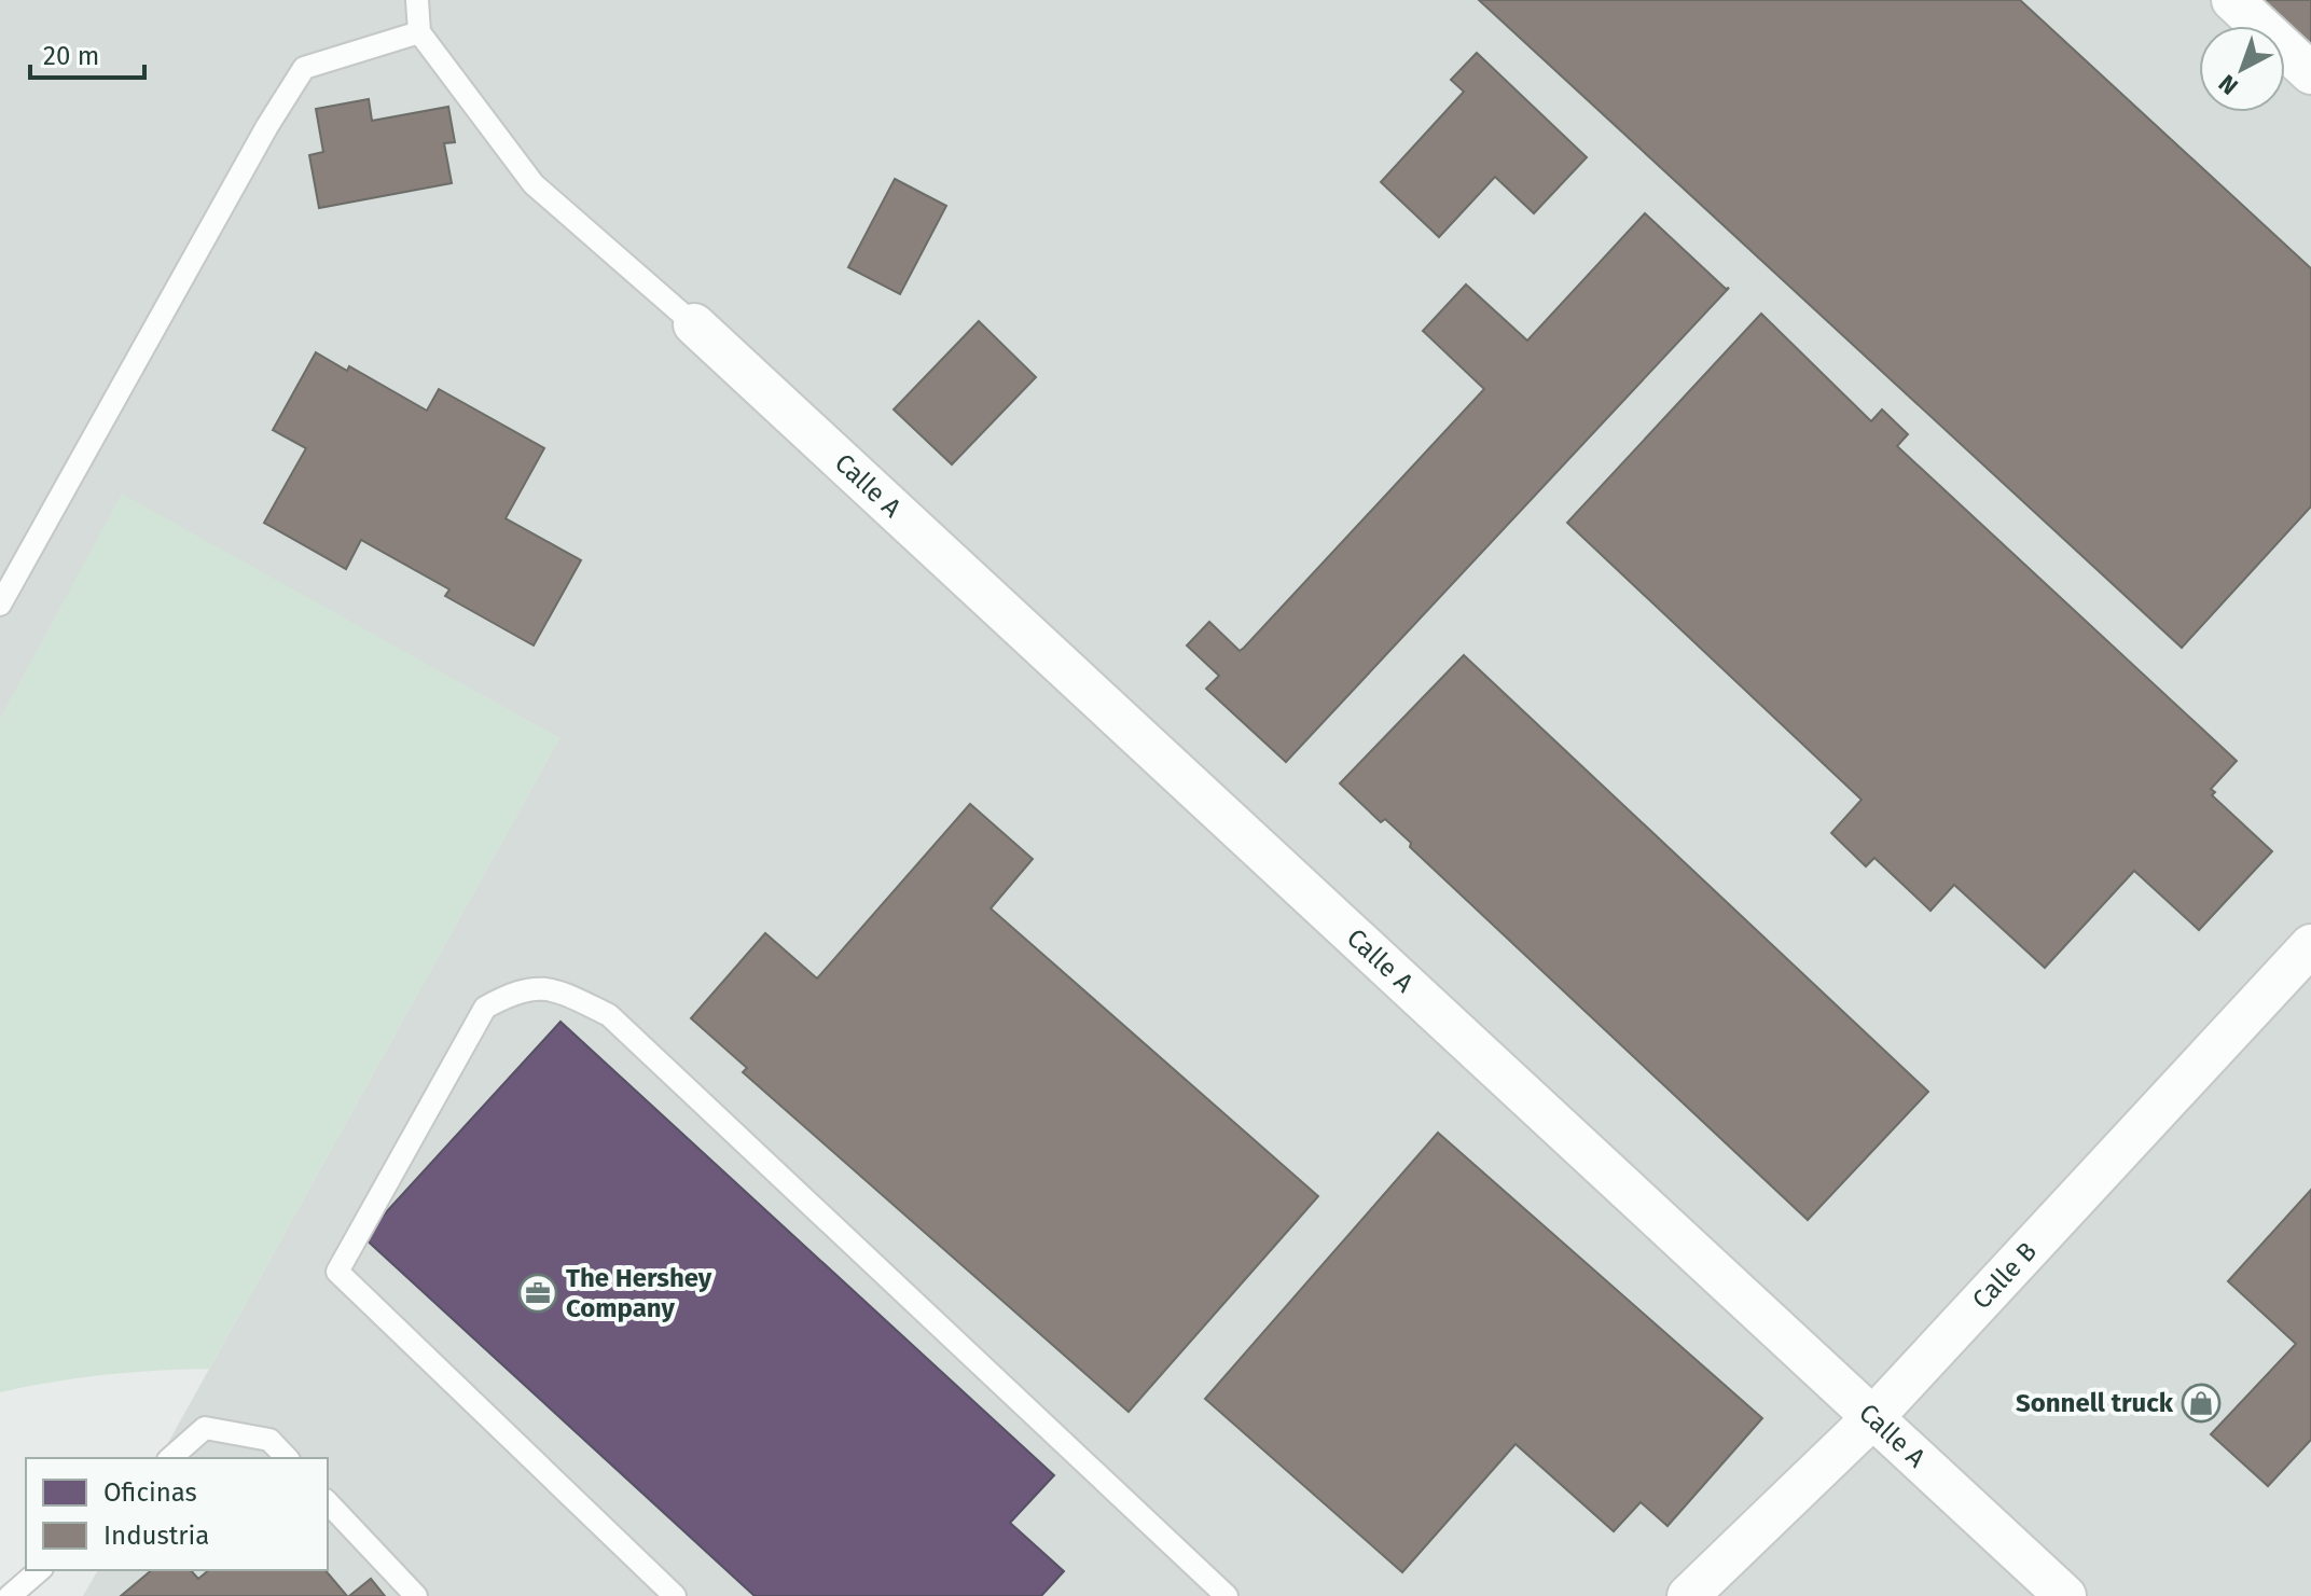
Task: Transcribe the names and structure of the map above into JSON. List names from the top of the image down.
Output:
{
  "streets": {
    "street": ["Calle A", "Calle B"]
  },
  "crossings": [
    ["Calle A", "Calle B"]
  ],
  "places": {
    "office": ["The Hershey Company"],
    "shop": ["Sonnell truck"]
  },
  "legend": ["Oficinas", "Industria"],
  "scale_bar": "20 m",
  "north": "bottom left"
}
